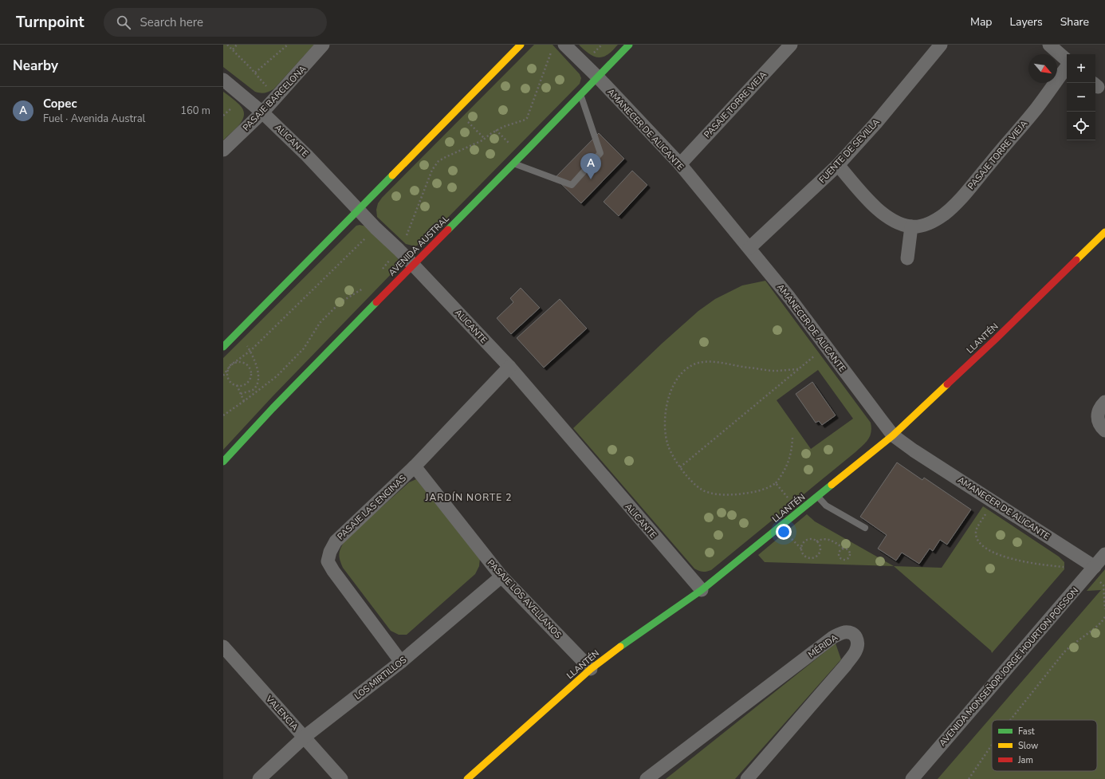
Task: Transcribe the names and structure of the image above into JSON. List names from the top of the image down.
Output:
{
  "streets": {
    "main road": ["AVENIDA AUSTRAL", "LLANTÉN"],
    "street": [
      "PASAJE BARCELONA",
      "PASAJE TORRE VIEJA",
      "AMANECER DE ALICANTE",
      "ALICANTE",
      "FUENTE DE SEVILLA",
      "PASAJE LAS ENCINAS",
      "PASAJE LOS AVELLANOS",
      "MÉRIDA",
      "AVENIDA MONSEÑOR JORGE HOURTON POISSON",
      "LOS MIRTILLOS",
      "VALENCIA"
    ]
  },
  "crossings": [
    ["PASAJE BARCELONA", "ALICANTE"],
    ["PASAJE TORRE VIEJA", "AMANECER DE ALICANTE"],
    ["PASAJE TORRE VIEJA", "FUENTE DE SEVILLA"],
    ["AMANECER DE ALICANTE", "FUENTE DE SEVILLA"],
    ["AMANECER DE ALICANTE", "AVENIDA AUSTRAL"],
    ["AMANECER DE ALICANTE", "LLANTÉN"],
    ["AMANECER DE ALICANTE", "AVENIDA MONSEÑOR JORGE HOURTON POISSON"],
    ["ALICANTE", "AVENIDA AUSTRAL"],
    ["ALICANTE", "LLANTÉN"],
    ["ALICANTE", "PASAJE LAS ENCINAS"],
    ["LLANTÉN", "PASAJE LOS AVELLANOS"],
    ["PASAJE LAS ENCINAS", "PASAJE LOS AVELLANOS"],
    ["PASAJE LAS ENCINAS", "LOS MIRTILLOS"],
    ["PASAJE LOS AVELLANOS", "LOS MIRTILLOS"],
    ["LOS MIRTILLOS", "VALENCIA"]
  ],
  "districts": ["JARDÍN NORTE 2"],
  "legend": ["Fast", "Slow", "Jam"],
  "north": "bottom right",
  "page": {
    "header": "Turnpoint",
    "search": "Search here",
    "nav": ["Map", "Layers", "Share"],
    "heading": "Nearby",
    "map_buttons": ["+", "−"],
    "list": [
      {
        "mark": "A",
        "name": "Copec",
        "note": "Fuel · Avenida Austral",
        "value": "160 m"
      }
    ],
    "pins": "A"
  }
}
